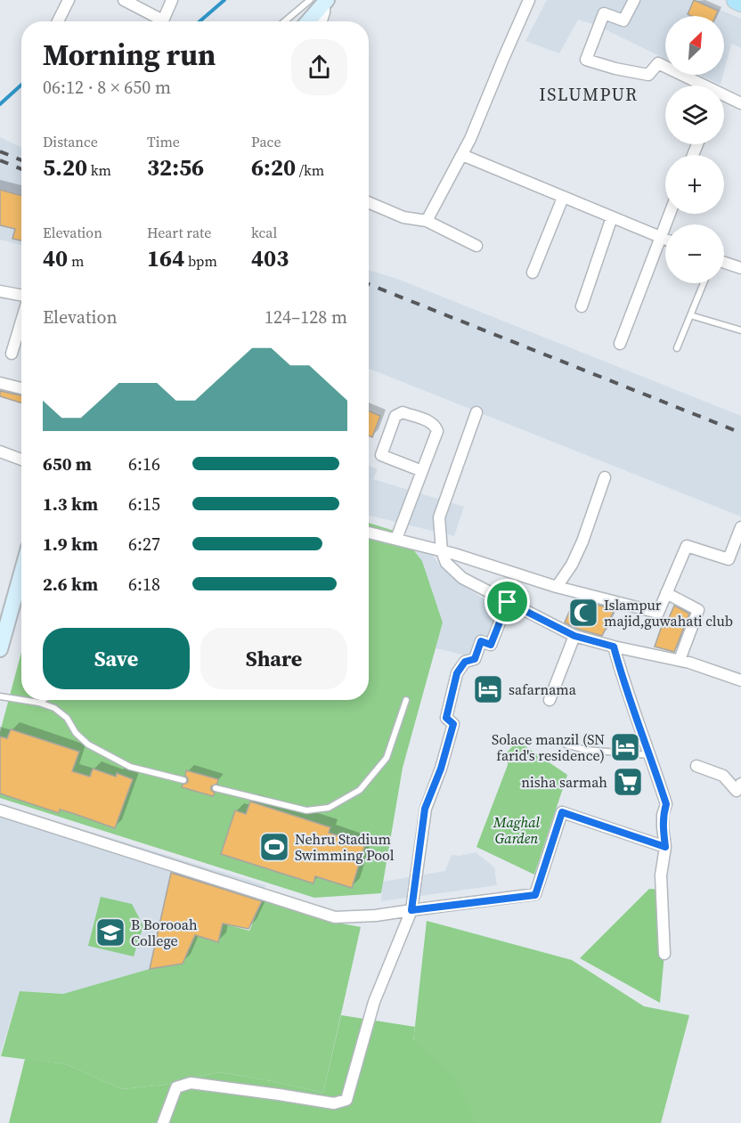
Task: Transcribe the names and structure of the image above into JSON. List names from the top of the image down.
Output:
{
  "districts": ["ISLUMPUR"],
  "parks": ["Maghal Garden"],
  "places": {
    "mosque": ["Islampur majid,guwahati club"],
    "hotel": ["safarnama", "Solace manzil (SN farid's residence)"],
    "supermarket": ["nisha sarmah"],
    "sports": ["Nehru Stadium Swimming Pool"],
    "school or university": ["B Borooah College"]
  },
  "north": "top right",
  "page": {
    "map_buttons": ["+", "−"],
    "heading": ["Morning run", "06:12 · 8 × 650 m"],
    "stats": [
      ["Distance", "5.20 km"],
      ["Time", "32:56"],
      ["Pace", "6:20 /km"],
      ["Elevation", "40 m"],
      ["Heart rate", "164 bpm"],
      ["kcal", "403"]
    ],
    "chart": ["Elevation", "124–128 m"],
    "list": [
      {
        "name": "650 m",
        "note": "6:16"
      },
      {
        "name": "1.3 km",
        "note": "6:15"
      },
      {
        "name": "1.9 km",
        "note": "6:27"
      },
      {
        "name": "2.6 km",
        "note": "6:18"
      }
    ],
    "buttons": ["Save", "Share"]
  }
}
